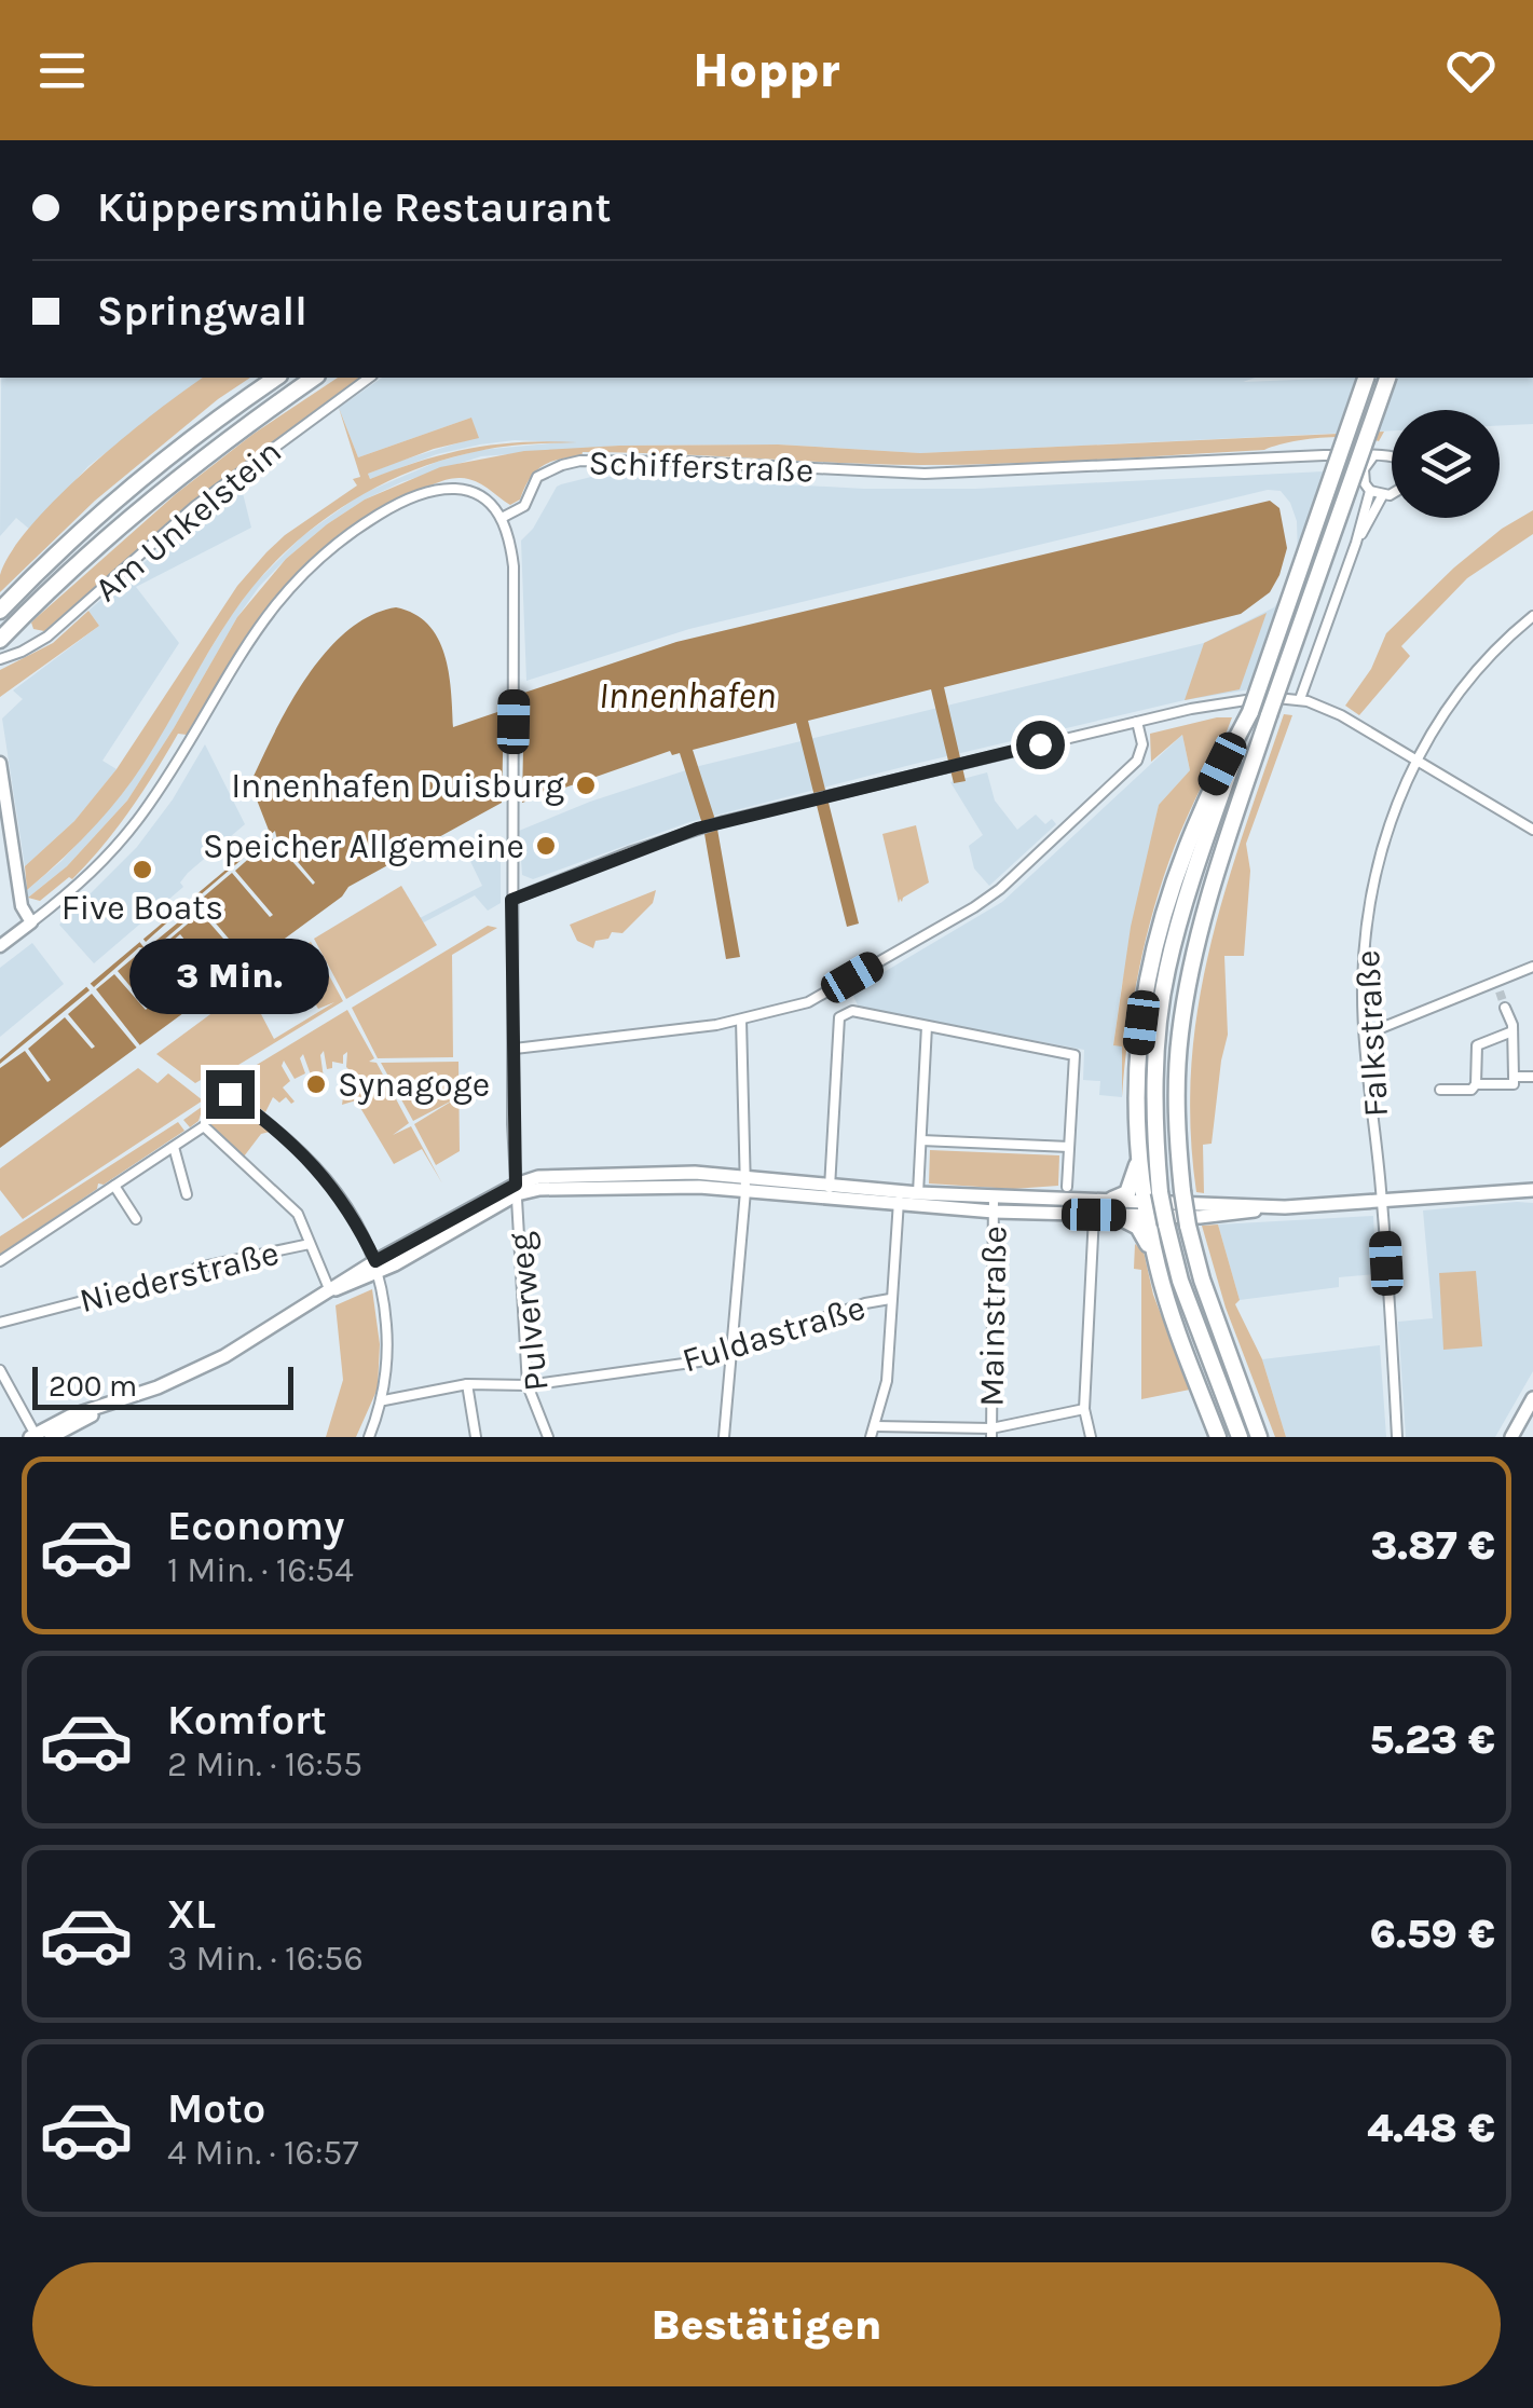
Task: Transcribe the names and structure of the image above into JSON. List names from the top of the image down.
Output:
{
  "streets": {
    "street": [
      "Schifferstraße",
      "Am Unkelstein",
      "Falkstraße",
      "Niederstraße",
      "Pulverweg",
      "Mainstraße",
      "Fuldastraße"
    ]
  },
  "crossings": [
    ["Schifferstraße", "Pulverweg"],
    ["Pulverweg", "Fuldastraße"]
  ],
  "water": ["Innenhafen"],
  "places": [
    "Innenhafen Duisburg",
    "Speicher Allgemeine",
    "Five Boats",
    "Synagoge"
  ],
  "scale_bar": "200 m",
  "page": {
    "header": "Hoppr",
    "banner": ["Küppersmühle Restaurant", "Springwall"],
    "bubble": "3 Min.",
    "scale": "200 m",
    "list": [
      {
        "name": "Economy",
        "note": "1 Min. · 16:54",
        "value": "3.87 €"
      },
      {
        "name": "Komfort",
        "note": "2 Min. · 16:55",
        "value": "5.23 €"
      },
      {
        "name": "XL",
        "note": "3 Min. · 16:56",
        "value": "6.59 €"
      },
      {
        "name": "Moto",
        "note": "4 Min. · 16:57",
        "value": "4.48 €"
      }
    ],
    "buttons": "Bestätigen"
  }
}
